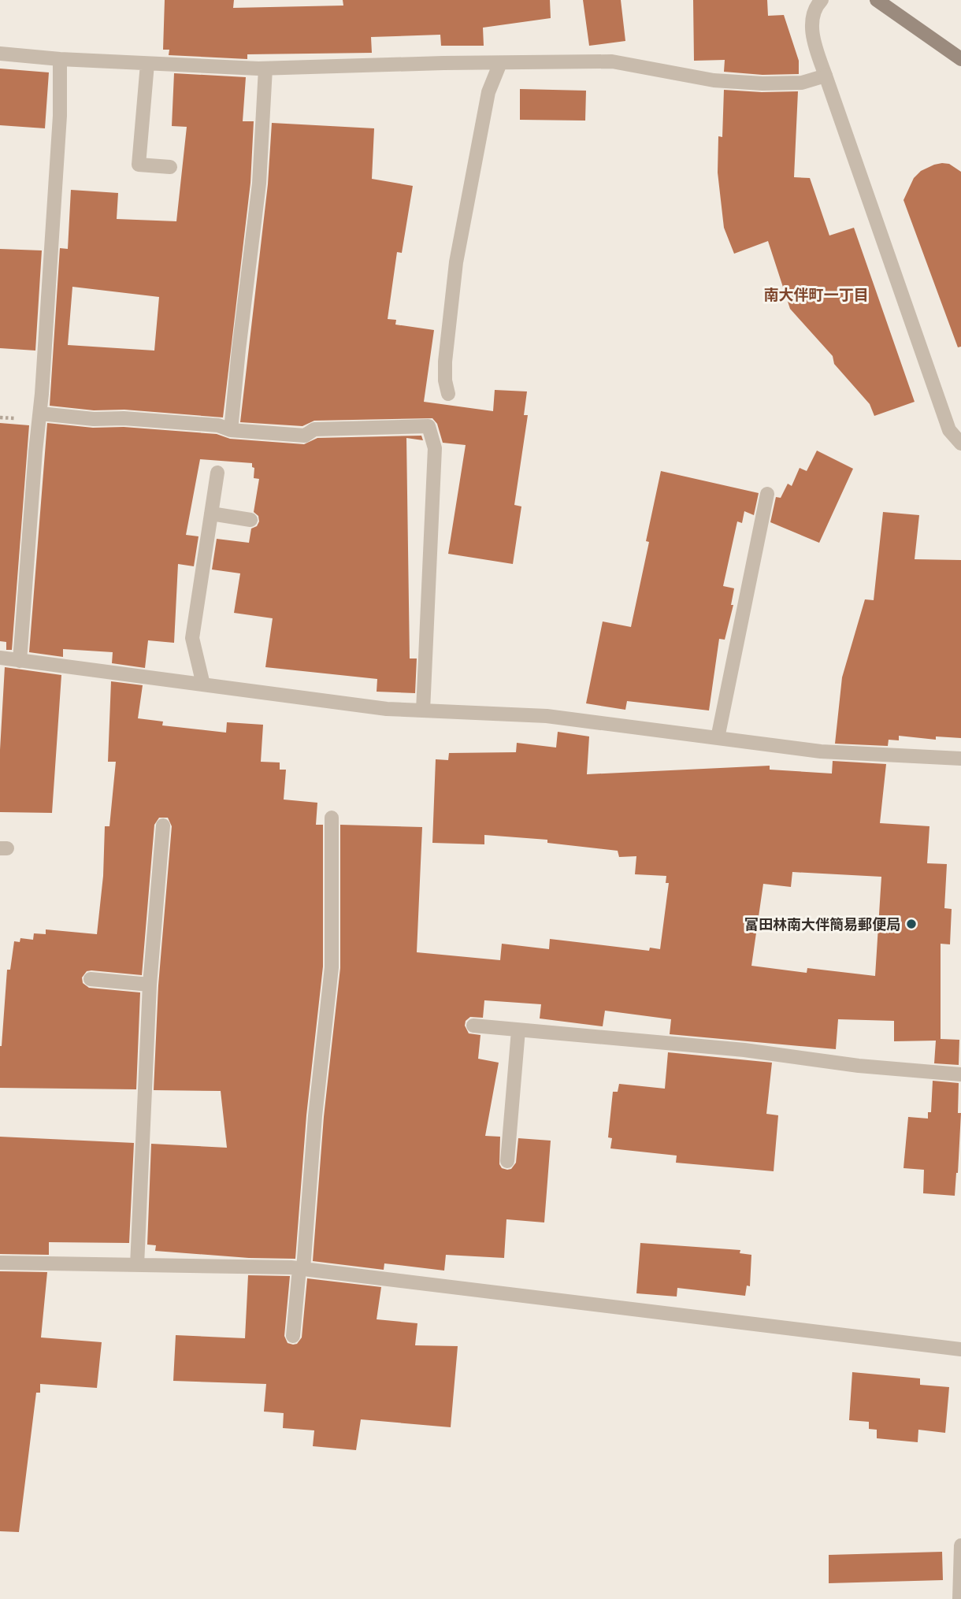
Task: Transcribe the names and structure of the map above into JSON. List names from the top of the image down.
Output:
{
  "districts": ["南大伴町一丁目"],
  "places": ["富田林南大伴簡易郵便局"]
}
